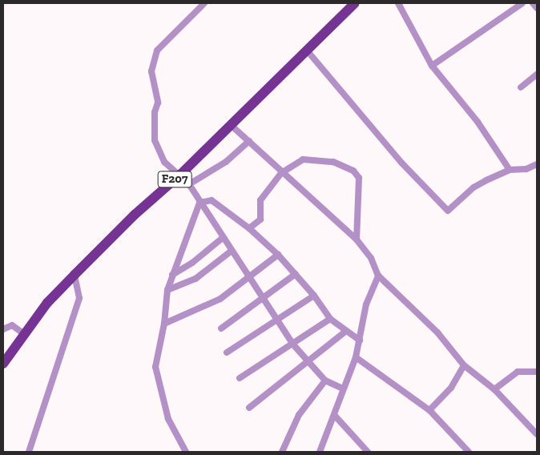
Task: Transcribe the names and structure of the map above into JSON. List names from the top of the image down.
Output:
{
  "streets": {
    "main road": ["F207"]
  }
}
